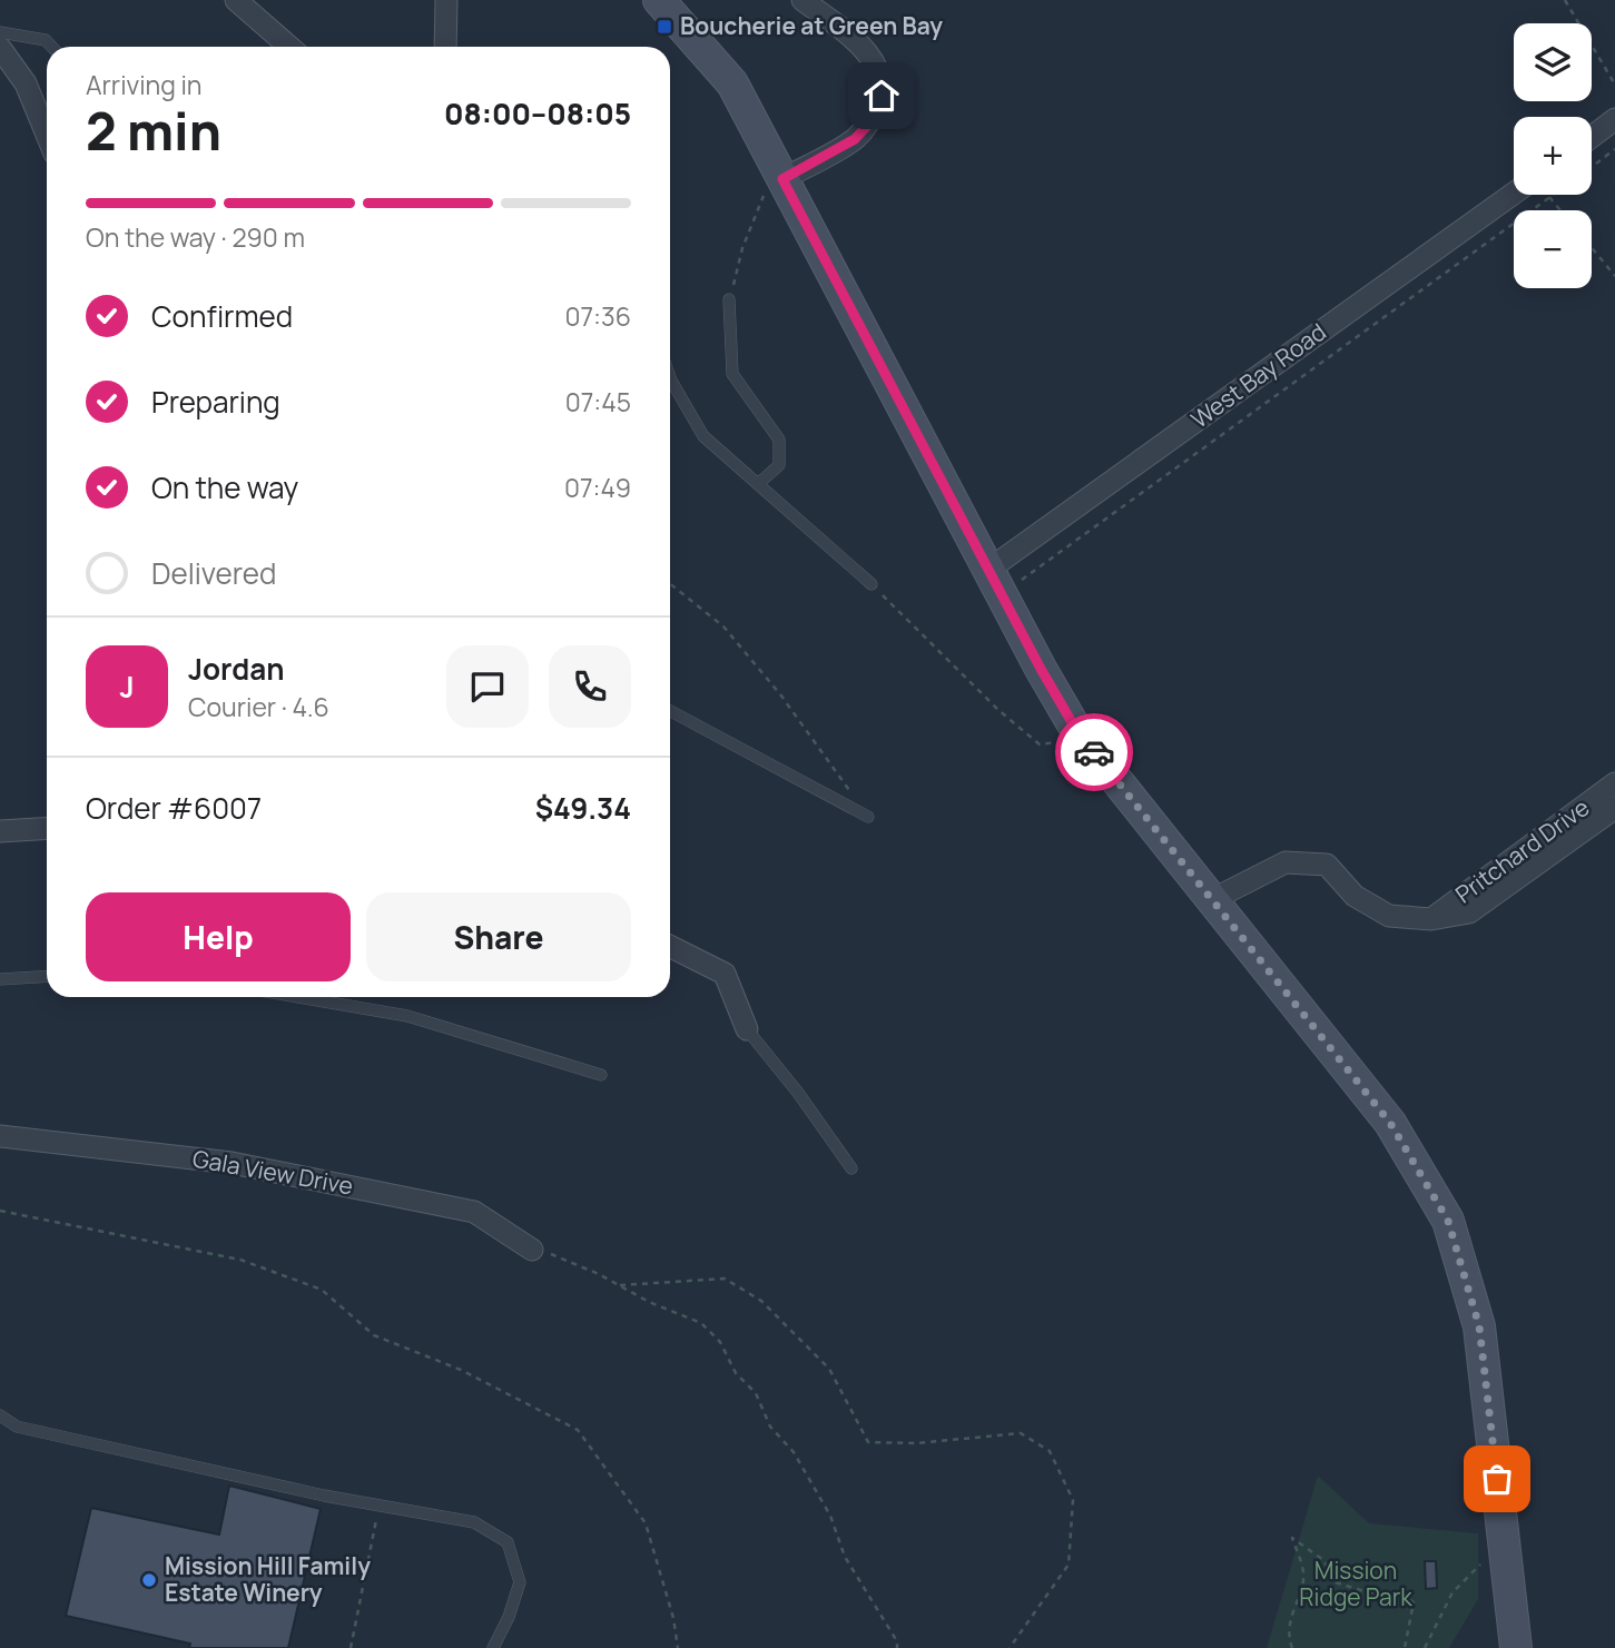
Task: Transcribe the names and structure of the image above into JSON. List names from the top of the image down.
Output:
{
  "streets": {
    "street": ["West Bay Road", "Pritchard Drive", "Gala View Drive"]
  },
  "parks": ["Mission Ridge Park"],
  "places": {
    "transit": ["Boucherie at Green Bay"],
    "other": ["Mission Hill Family Estate Winery"]
  },
  "page": {
    "map_buttons": ["+", "−"],
    "heading": ["2 min", "Arriving in", "08:00–08:05"],
    "panel": [
      "Jordan",
      "Courier · 4.6",
      "Order #6007",
      "$49.34"
    ],
    "bar": "On the way · 290 m",
    "list": [
      ["Confirmed", "07:36"],
      ["Preparing", "07:45"],
      ["On the way", "07:49"],
      "Delivered"
    ],
    "round": "J",
    "buttons": ["Help", "Share"]
  }
}
